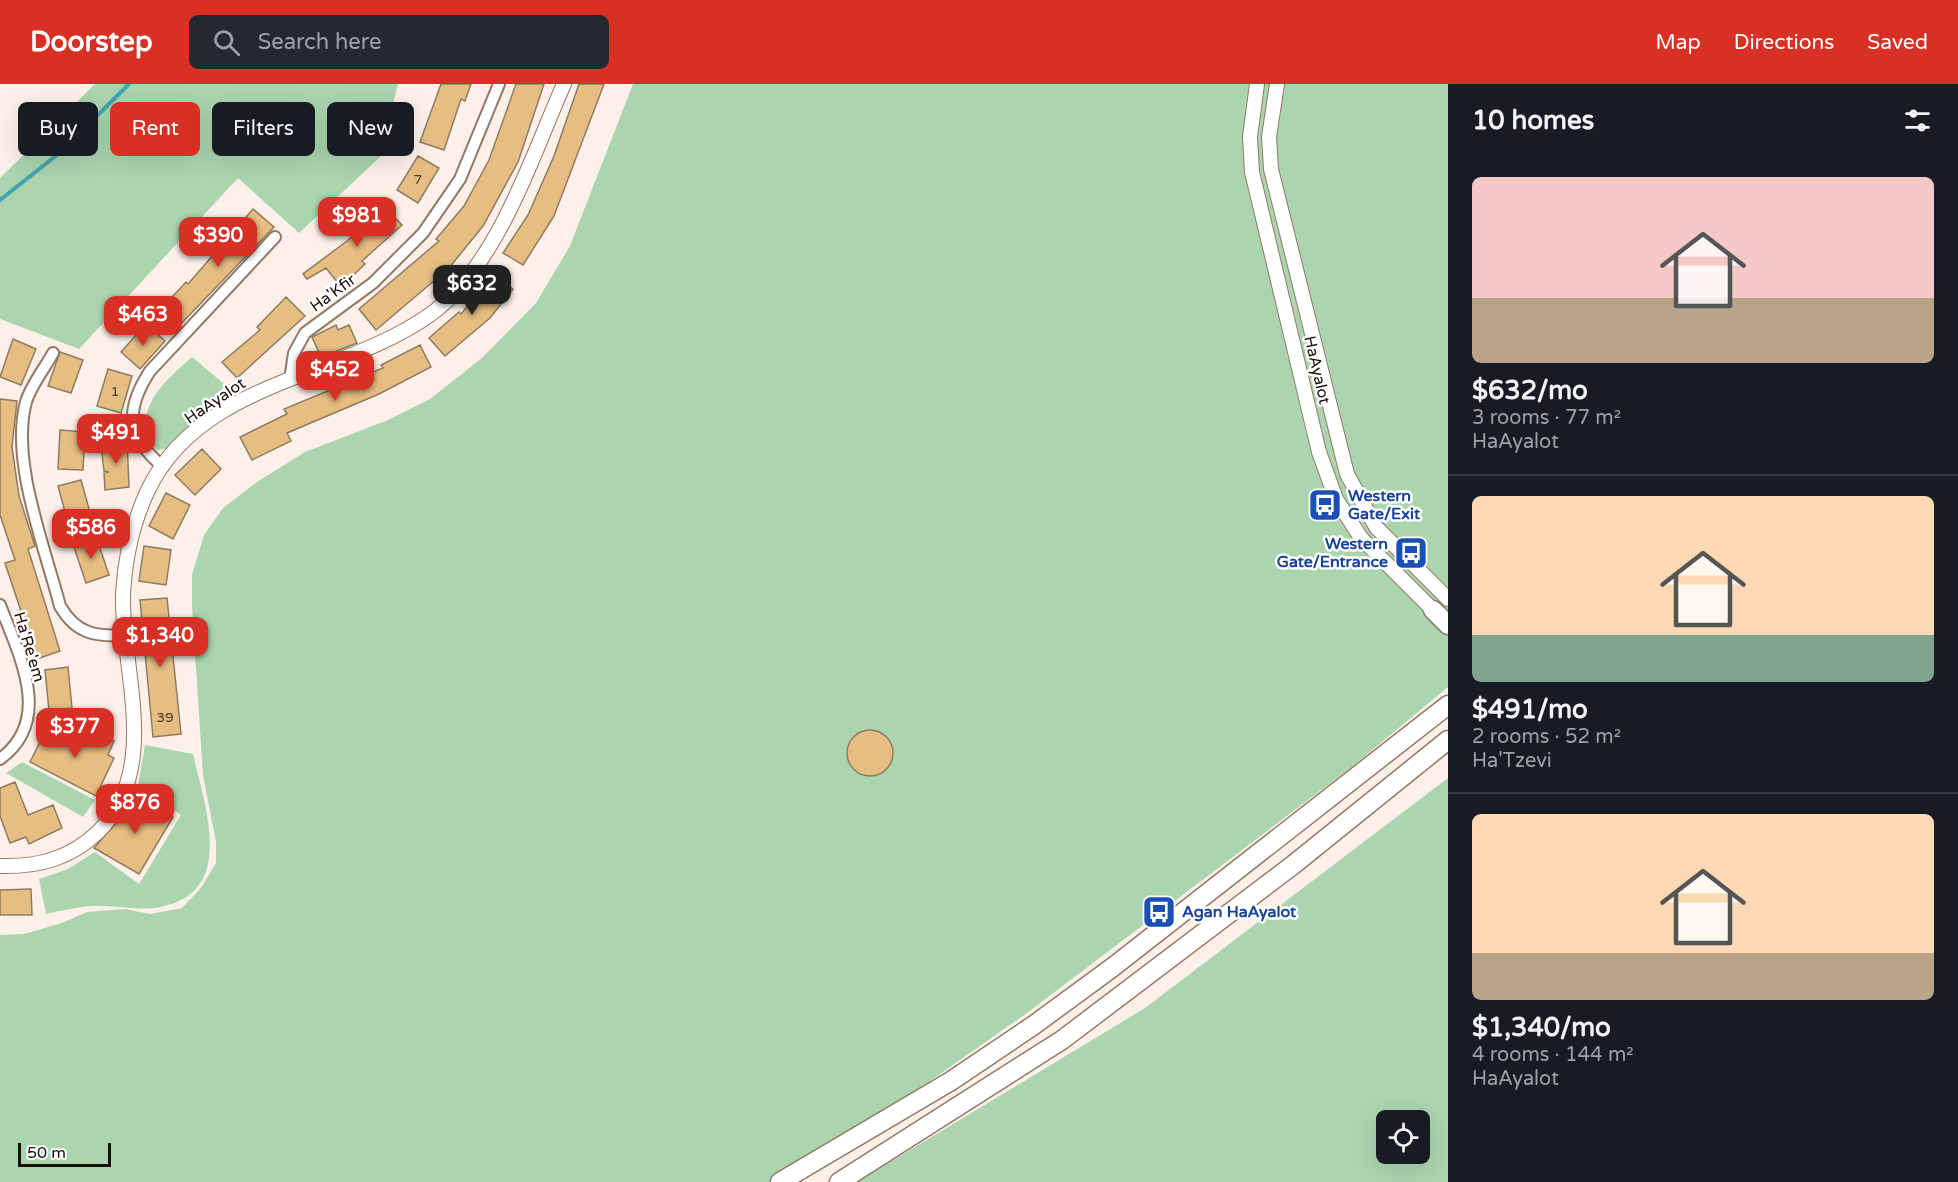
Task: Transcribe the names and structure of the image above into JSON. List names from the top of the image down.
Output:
{
  "streets": {
    "street": ["Ha'Kfir", "HaAyalot", "Ha'Re'em"]
  },
  "crossings": [
    ["Ha'Kfir", "HaAyalot"]
  ],
  "places": {
    "bus stop": ["Western Gate/Exit", "Western Gate/Entrance", "Agan HaAyalot"]
  },
  "house_numbers": ["7", "1", "39"],
  "scale_bar": "50 m",
  "page": {
    "header": "Doorstep",
    "search": "Search here",
    "nav": ["Map", "Directions", "Saved"],
    "heading": "10 homes",
    "chip": [
      "Buy",
      "Rent",
      "Filters",
      "New"
    ],
    "list": [
      {
        "name": "$632/mo",
        "note": "3 rooms · 77 m² · HaAyalot"
      },
      {
        "name": "$491/mo",
        "note": "2 rooms · 52 m² · Ha'Tzevi"
      },
      {
        "name": "$1,340/mo",
        "note": "4 rooms · 144 m² · HaAyalot"
      }
    ],
    "price": [
      "$981",
      "$390",
      "$632",
      "$463",
      "$452",
      "$491",
      "$586",
      "$1,340",
      "$377",
      "$876"
    ],
    "scale": "50 m"
  }
}
